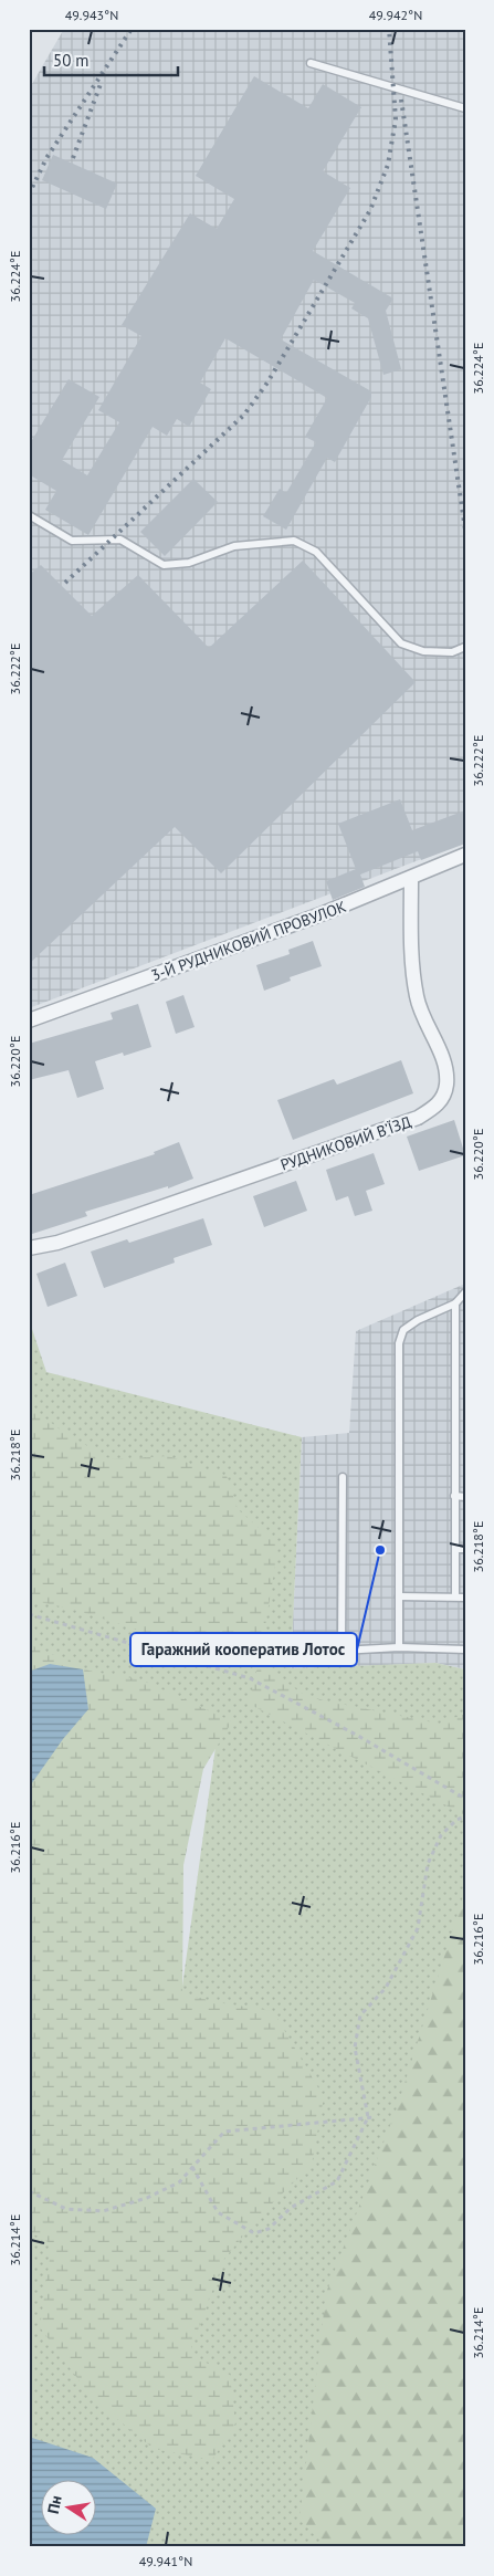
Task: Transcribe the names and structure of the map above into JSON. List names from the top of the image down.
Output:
{
  "streets": {
    "street": ["3-Й РУДНИКОВИЙ ПРОВУЛОК", "РУДНИКОВИЙ В’ЇЗД"]
  },
  "crossings": [
    ["3-Й РУДНИКОВИЙ ПРОВУЛОК", "РУДНИКОВИЙ В’ЇЗД"]
  ],
  "places": ["Гаражний кооператив Лотос"],
  "scale_bar": "50 m",
  "north": "left",
  "coordinates": [
    "49.943°N",
    "49.942°N",
    "36.224°E",
    "36.222°E",
    "36.220°E",
    "36.218°E",
    "36.216°E",
    "36.214°E",
    "49.941°N"
  ]
}
